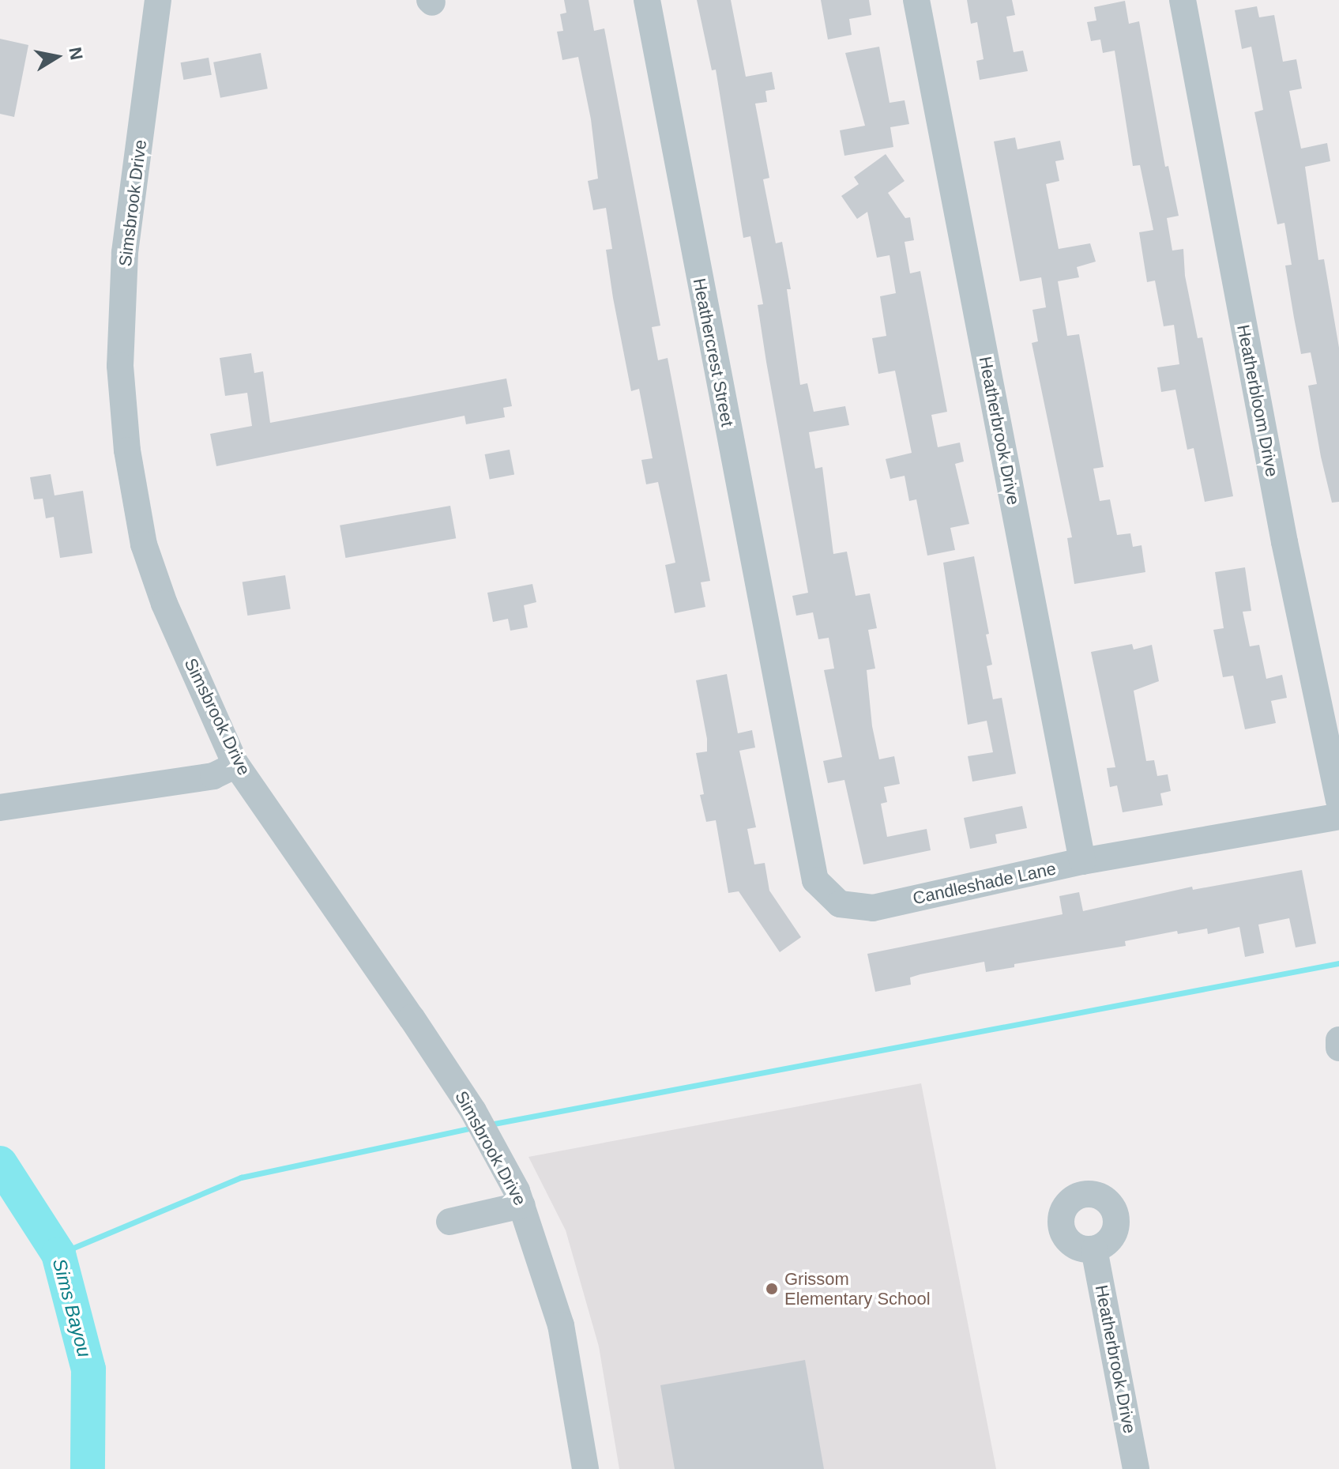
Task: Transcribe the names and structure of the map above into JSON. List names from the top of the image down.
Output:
{
  "streets": {
    "street": [
      "Simsbrook Drive",
      "Heathercrest Street",
      "Heatherbloom Drive",
      "Heatherbrook Drive",
      "Candleshade Lane"
    ]
  },
  "crossings": [
    ["Heathercrest Street", "Candleshade Lane"],
    ["Heatherbrook Drive", "Candleshade Lane"]
  ],
  "water": ["Sims Bayou"],
  "places": ["Grissom Elementary School"],
  "north": "right"
}
